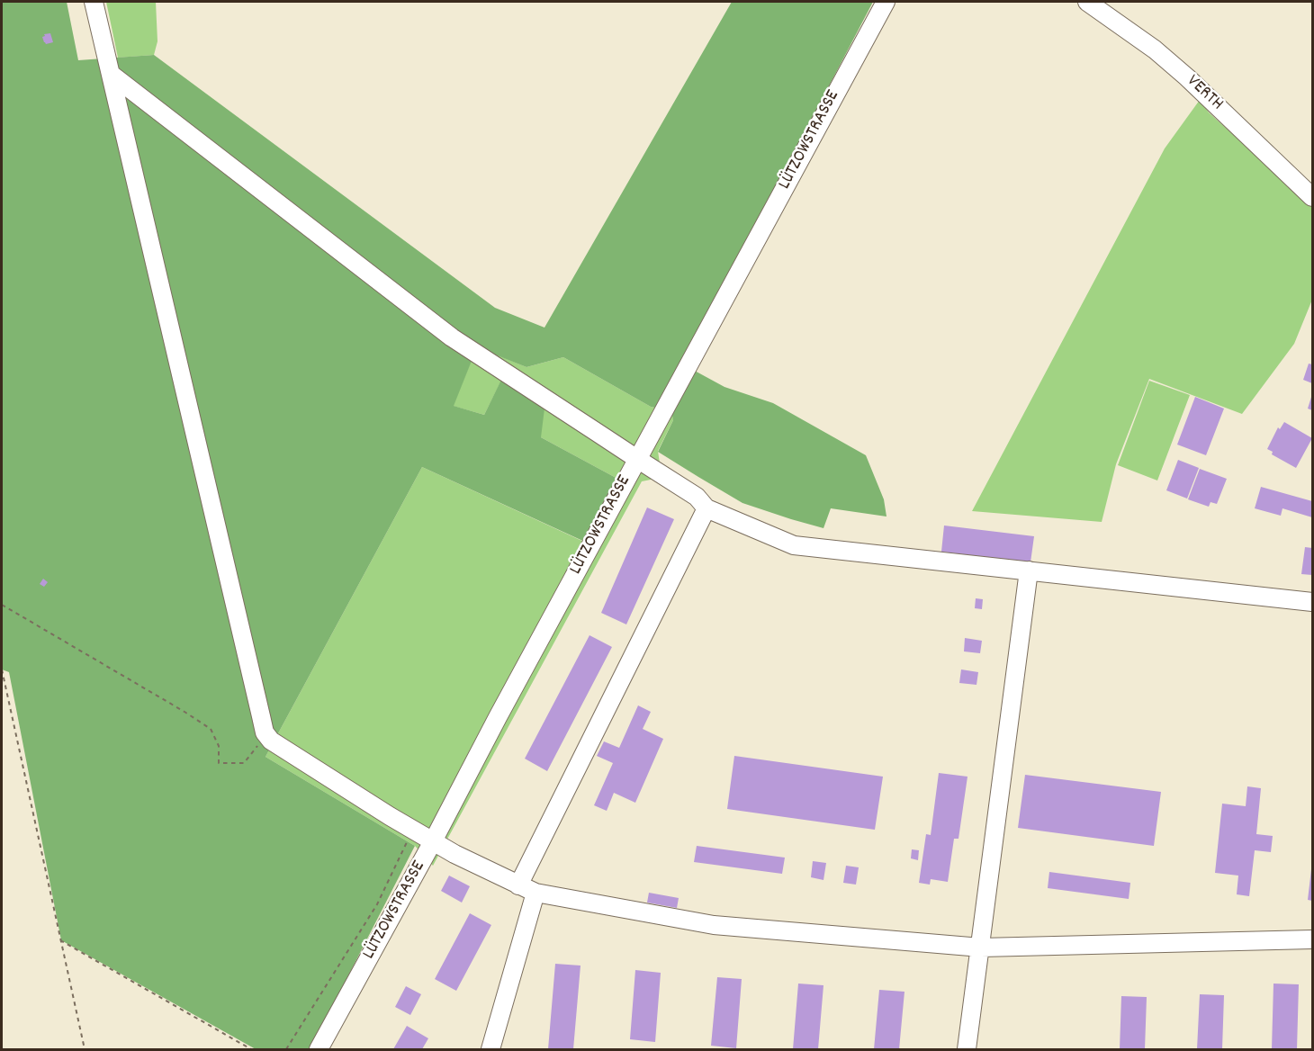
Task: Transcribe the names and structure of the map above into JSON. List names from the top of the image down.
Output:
{
  "streets": {
    "street": ["VERTH", "LÜTZOWSTRASSE"]
  }
}
